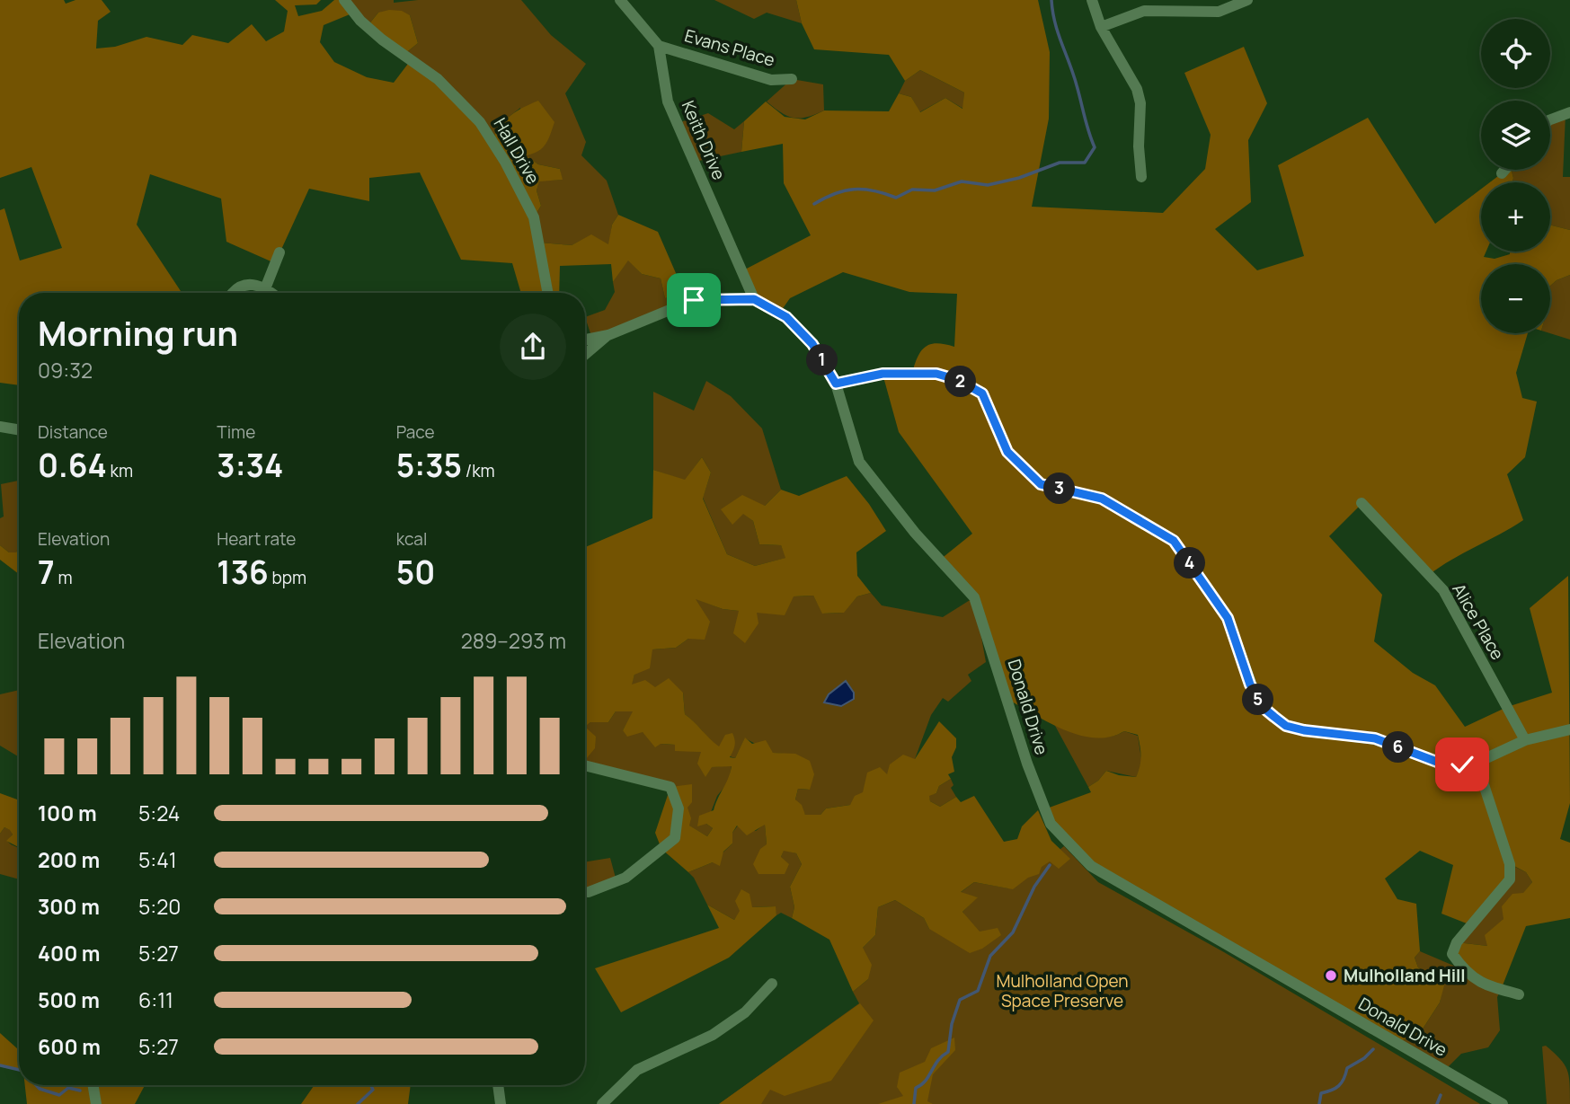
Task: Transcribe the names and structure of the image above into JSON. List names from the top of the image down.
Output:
{
  "streets": {
    "street": [
      "Evans Place",
      "Keith Drive",
      "Hall Drive",
      "Alice Place",
      "Donald Drive"
    ]
  },
  "crossings": [
    ["Evans Place", "Keith Drive"],
    ["Keith Drive", "Donald Drive"]
  ],
  "parks": ["Mulholland Open Space Preserve"],
  "places": ["Mulholland Hill"],
  "page": {
    "map_buttons": ["+", "−"],
    "heading": ["Morning run", "09:32"],
    "pins": [
      "1",
      "2",
      "3",
      "4",
      "5",
      "6"
    ],
    "stats": [
      ["Distance", "0.64 km"],
      ["Time", "3:34"],
      ["Pace", "5:35 /km"],
      ["Elevation", "7 m"],
      ["Heart rate", "136 bpm"],
      ["kcal", "50"]
    ],
    "chart": ["Elevation", "289–293 m"],
    "list": [
      {
        "name": "100 m",
        "note": "5:24"
      },
      {
        "name": "200 m",
        "note": "5:41"
      },
      {
        "name": "300 m",
        "note": "5:20"
      },
      {
        "name": "400 m",
        "note": "5:27"
      },
      {
        "name": "500 m",
        "note": "6:11"
      },
      {
        "name": "600 m",
        "note": "5:27"
      }
    ]
  }
}
